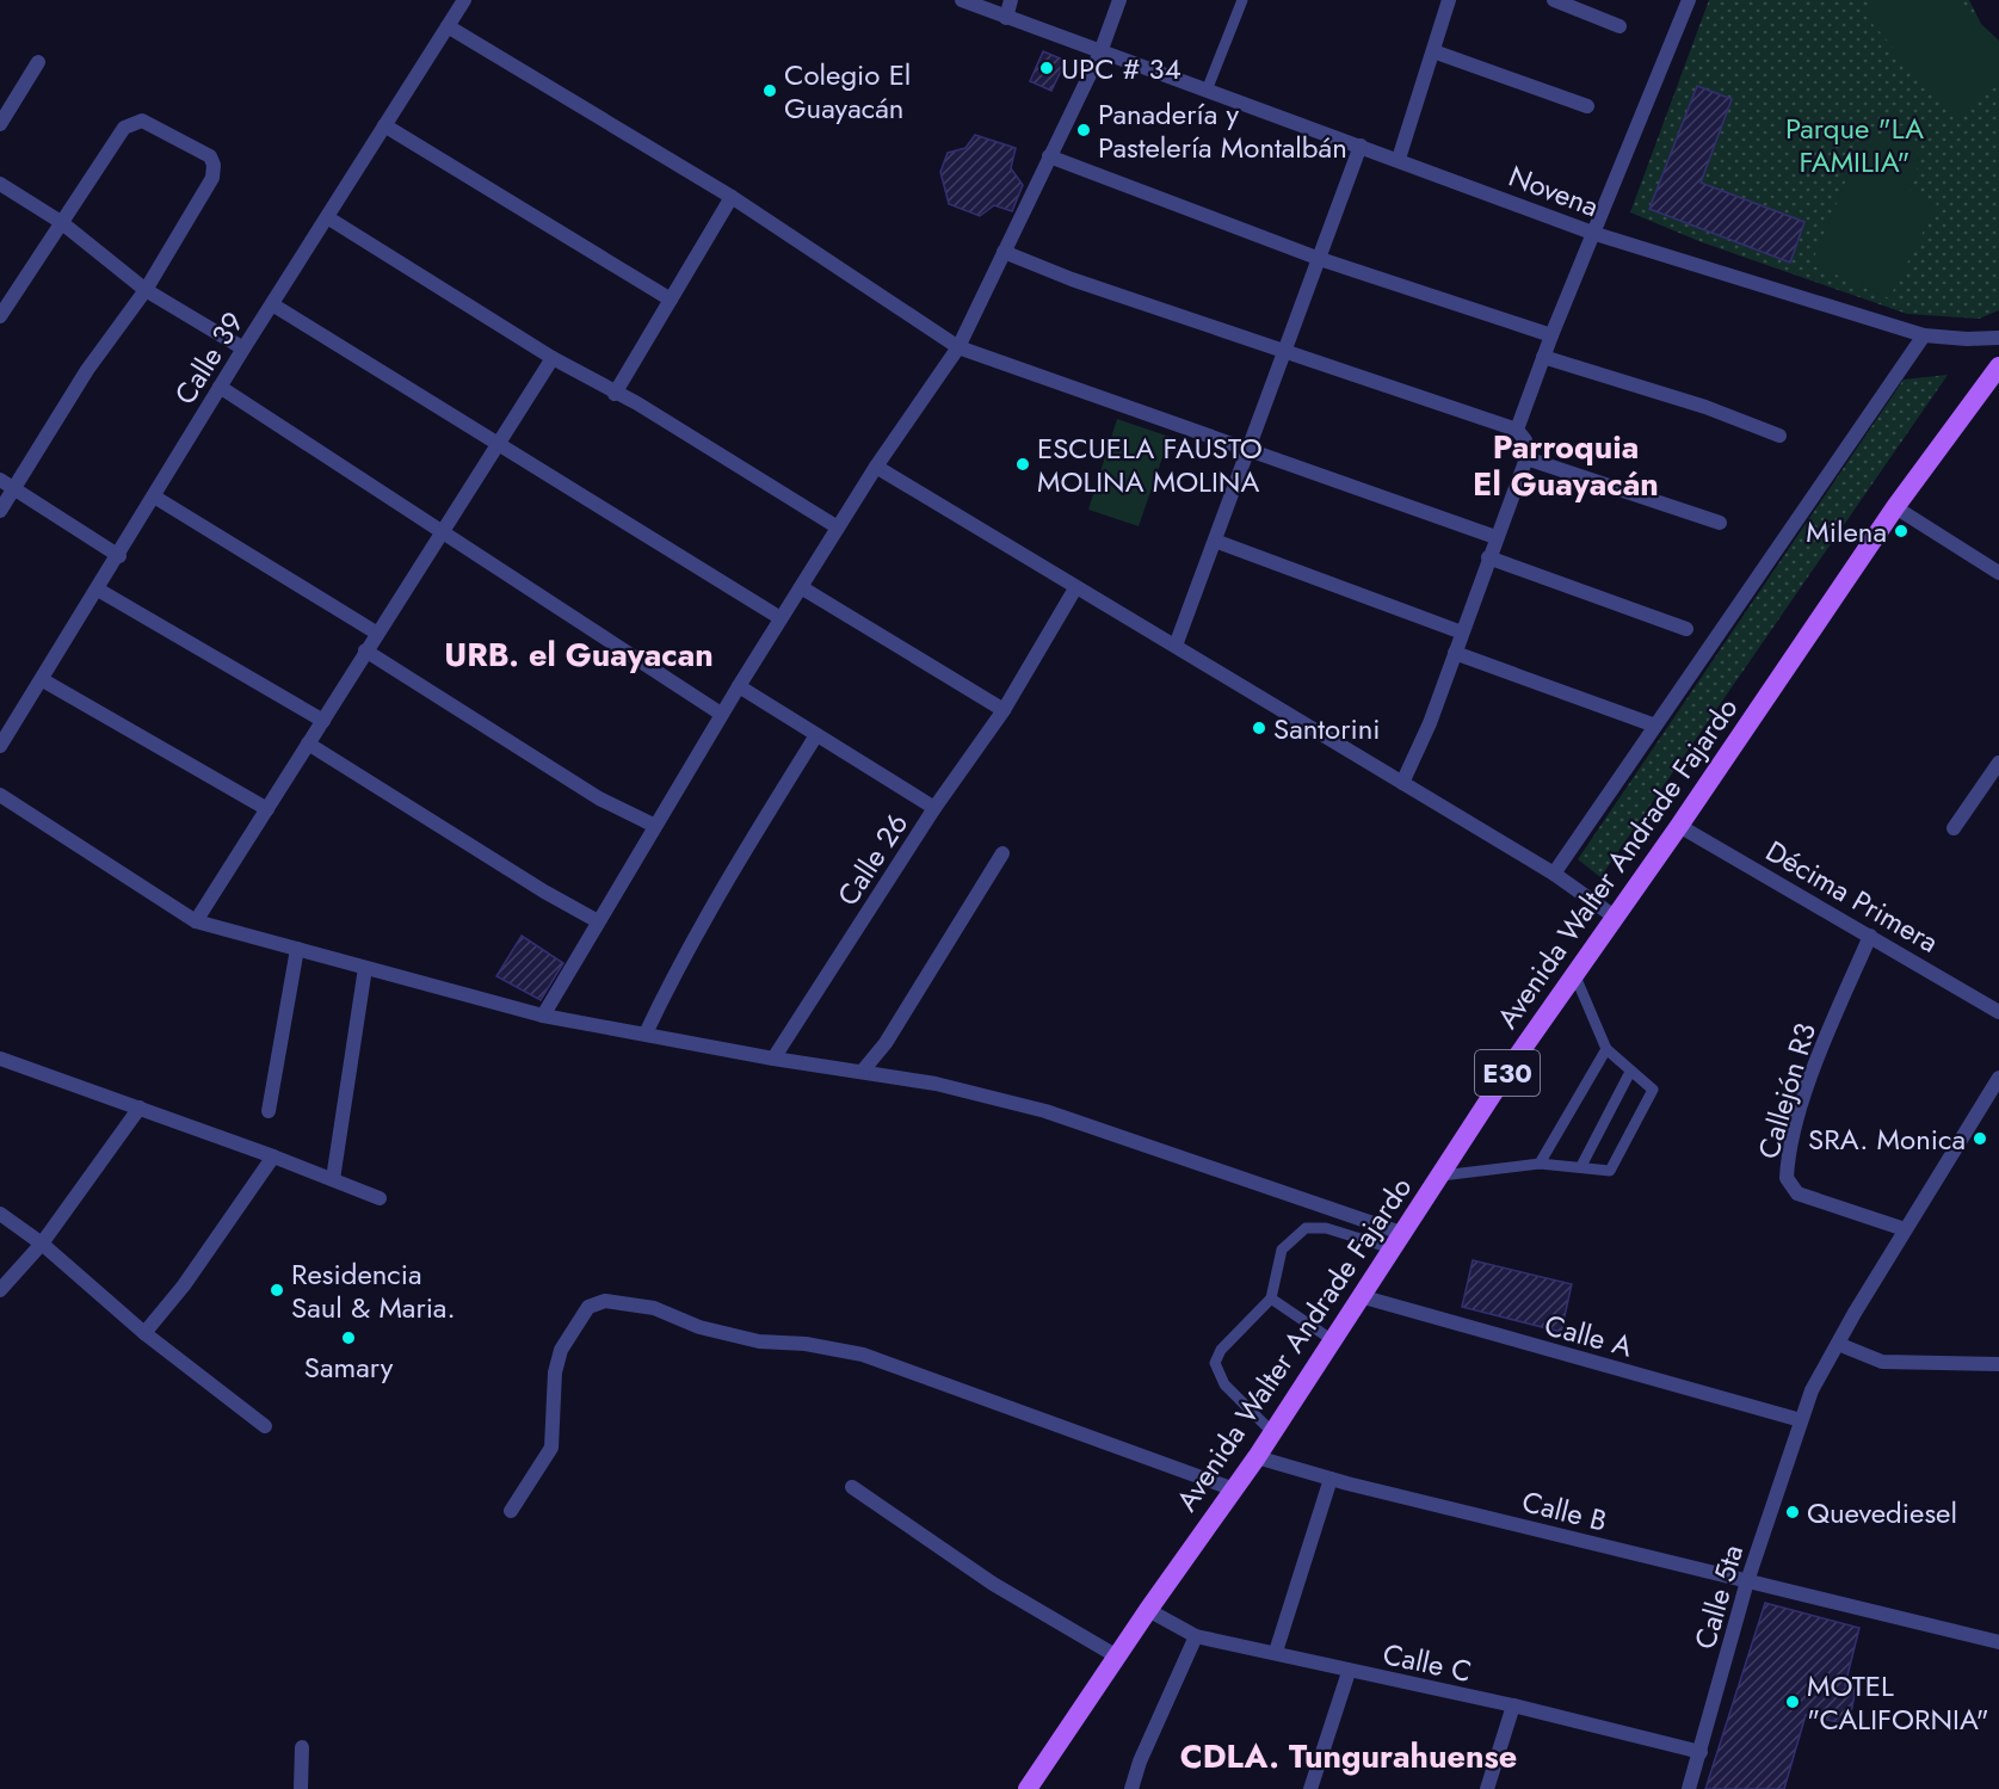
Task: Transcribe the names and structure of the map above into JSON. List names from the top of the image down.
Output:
{
  "streets": {
    "main road": ["Avenida Walter Andrade Fajardo", "E30"],
    "street": [
      "Novena",
      "Calle 39",
      "Calle 26",
      "Décima Primera",
      "Callejón R3",
      "Calle A",
      "Calle B",
      "Calle 5ta",
      "Calle C"
    ]
  },
  "crossings": [
    ["Avenida Walter Andrade Fajardo", "Décima Primera"],
    ["Avenida Walter Andrade Fajardo", "Calle A"],
    ["Avenida Walter Andrade Fajardo", "Calle B"],
    ["Avenida Walter Andrade Fajardo", "Calle C"],
    ["Décima Primera", "Callejón R3"],
    ["Calle A", "Calle 5ta"],
    ["Calle B", "Calle 5ta"],
    ["Calle 5ta", "Calle C"]
  ],
  "districts": ["Parroquia El Guayacán", "URB. el Guayacan", "CDLA. Tungurahuense"],
  "parks": ["Parque \"LA FAMILIA\""],
  "places": [
    "UPC # 34",
    "Colegio El Guayacán",
    "Panadería y Pastelería Montalbán",
    "ESCUELA FAUSTO MOLINA MOLINA",
    "Milena",
    "Santorini",
    "SRA. Monica",
    "Residencia Saul & Maria.",
    "Samary",
    "Quevediesel",
    "MOTEL \"CALIFORNIA\""
  ]
}
